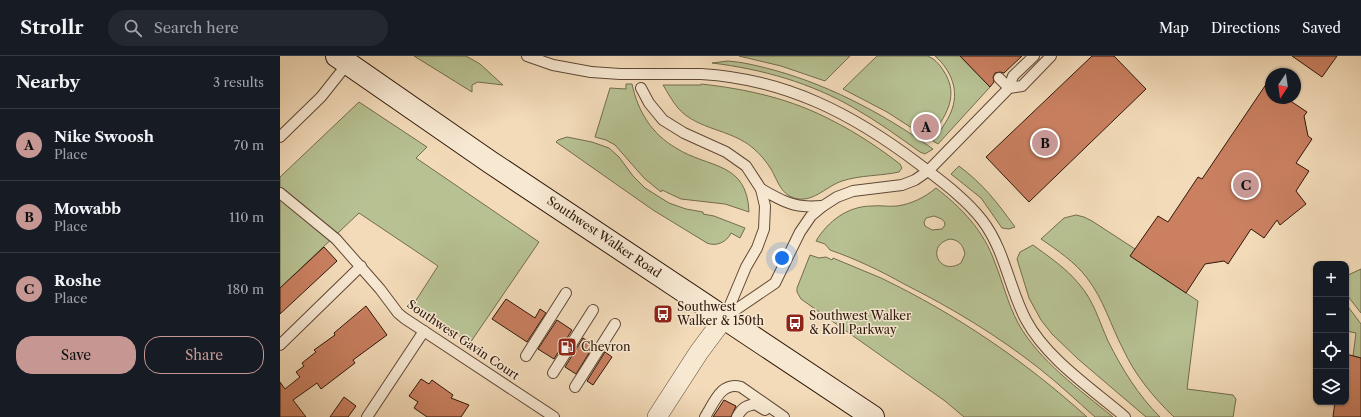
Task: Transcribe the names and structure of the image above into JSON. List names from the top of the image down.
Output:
{
  "streets": {
    "main road": ["Southwest Walker Road"],
    "lane": ["Southwest Gavin Court"]
  },
  "places": {
    "bus stop": ["Southwest Walker & 150th", "Southwest Walker & Koll Parkway"],
    "fuel station": ["Chevron"]
  },
  "north": "bottom",
  "page": {
    "header": "Strollr",
    "search": "Search here",
    "nav": ["Map", "Directions", "Saved"],
    "heading": ["Nearby", "3 results"],
    "list": [
      {
        "mark": "A",
        "name": "Nike Swoosh",
        "note": "Place",
        "value": "70 m"
      },
      {
        "mark": "B",
        "name": "Mowabb",
        "note": "Place",
        "value": "110 m"
      },
      {
        "mark": "C",
        "name": "Roshe",
        "note": "Place",
        "value": "180 m"
      }
    ],
    "pins": ["A", "B", "C"],
    "map_buttons": ["+", "−"],
    "buttons": ["Save", "Share"]
  }
}
